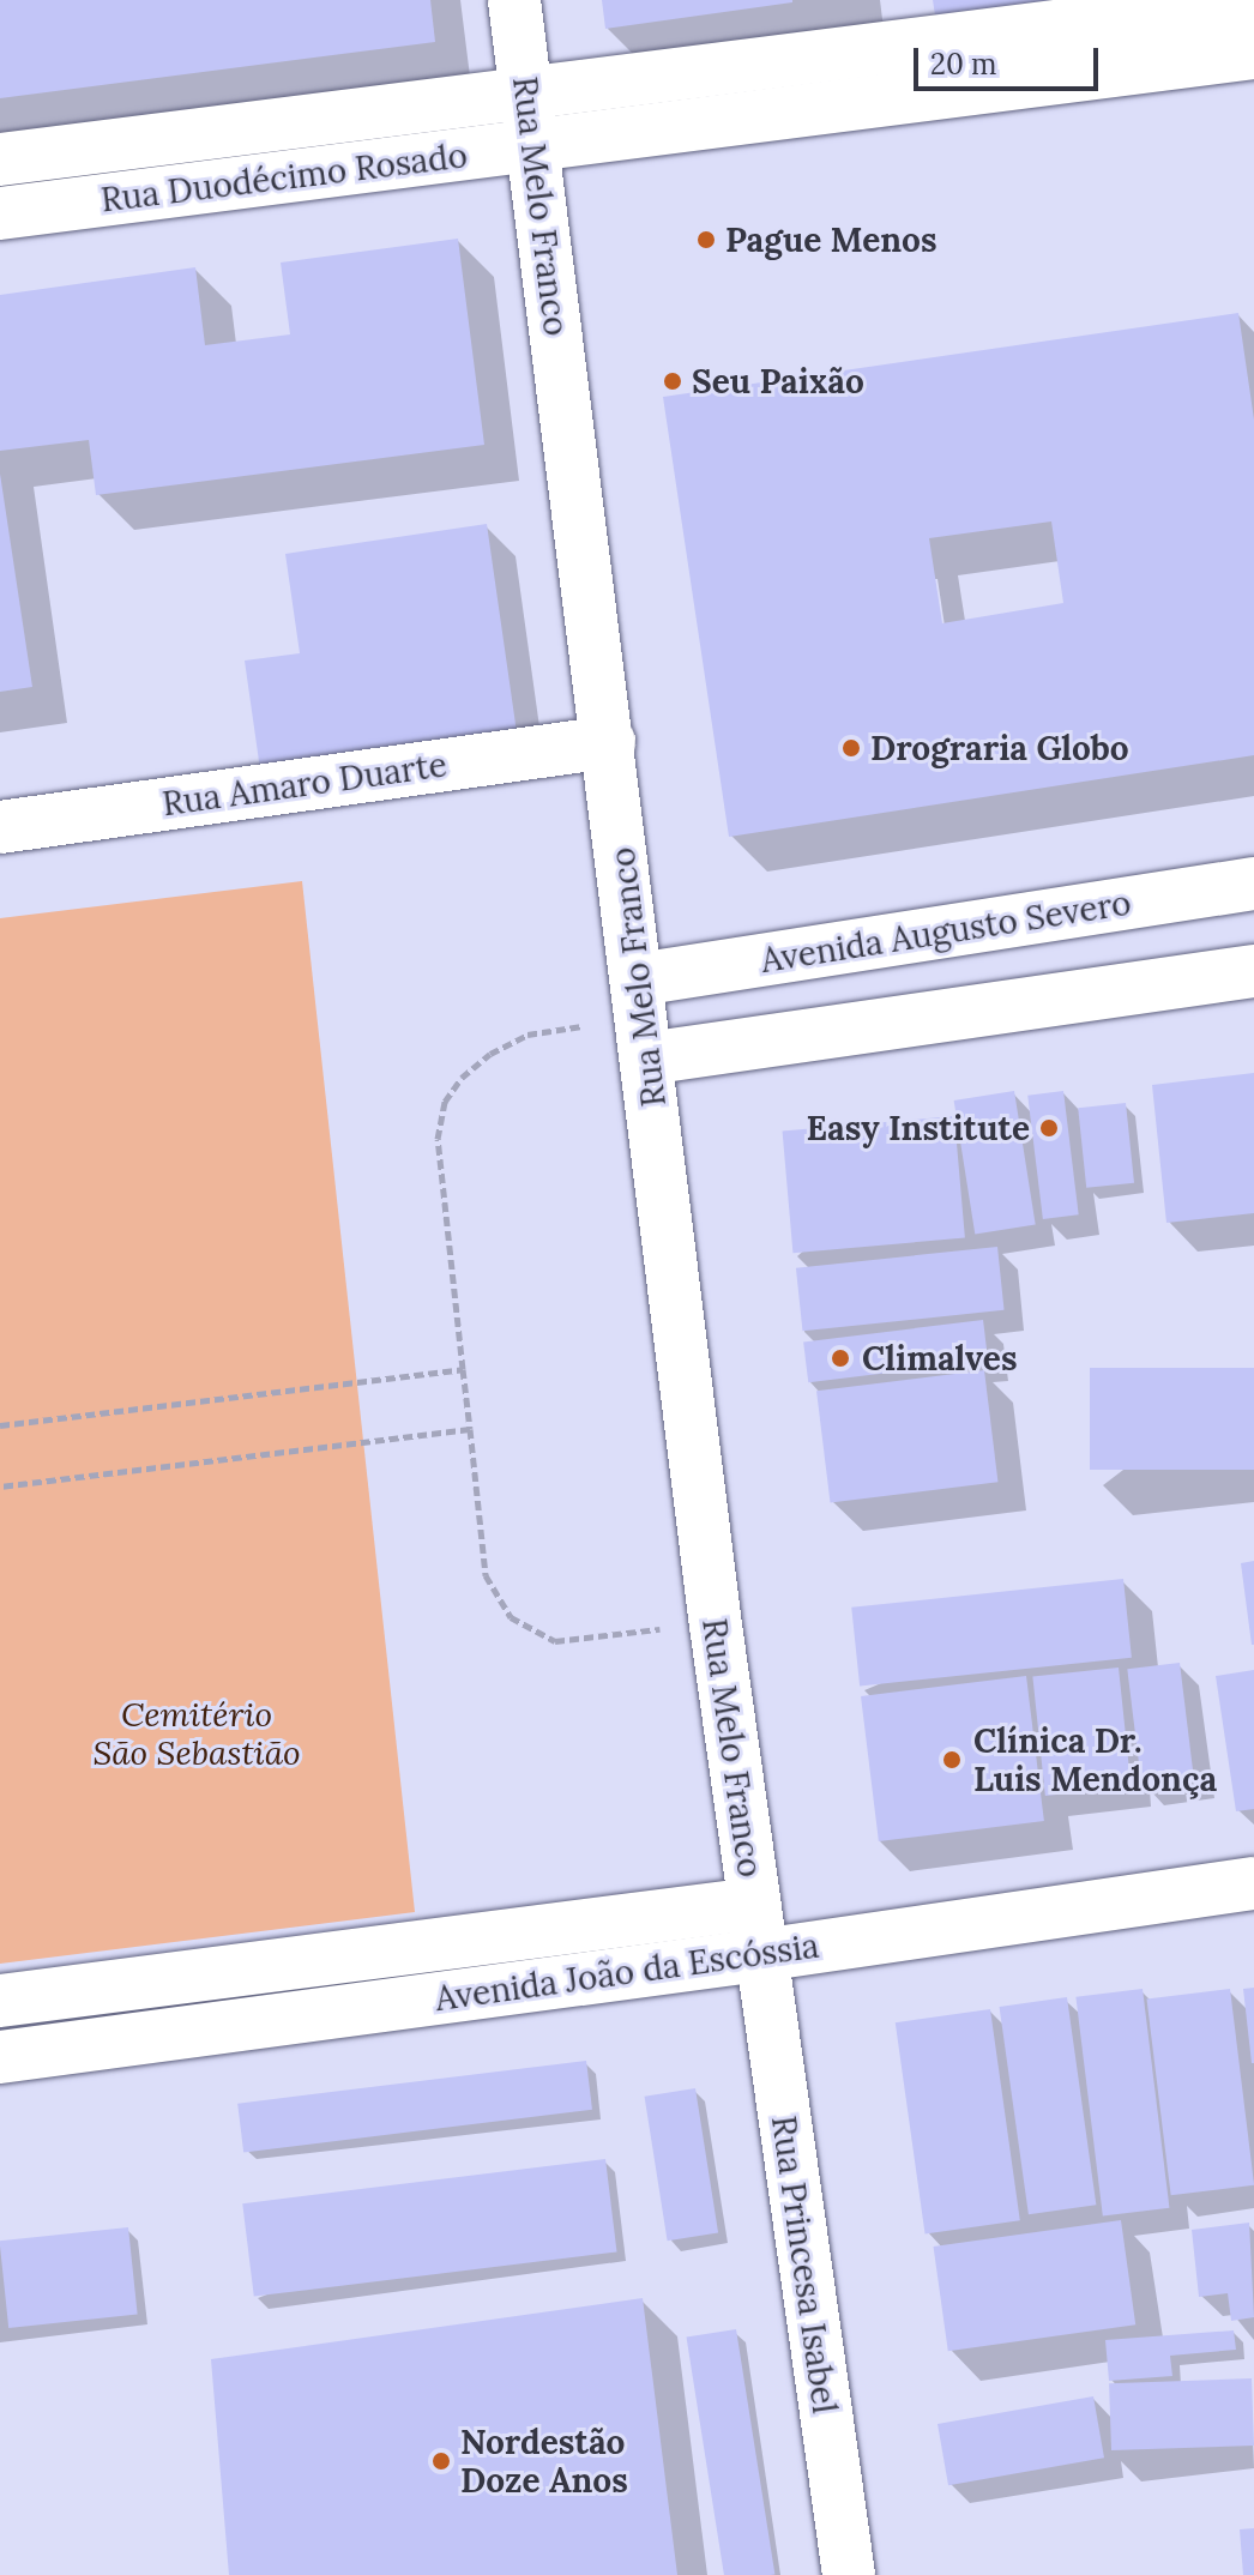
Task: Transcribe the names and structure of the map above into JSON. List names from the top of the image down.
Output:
{
  "streets": {
    "main road": [
      "Rua Duodécimo Rosado",
      "Rua Melo Franco",
      "Rua Amaro Duarte",
      "Avenida Augusto Severo",
      "Avenida João da Escóssia",
      "Rua Princesa Isabel"
    ]
  },
  "crossings": [
    ["Rua Duodécimo Rosado", "Rua Melo Franco"],
    ["Rua Melo Franco", "Rua Amaro Duarte"],
    ["Rua Melo Franco", "Avenida Augusto Severo"],
    ["Rua Melo Franco", "Avenida João da Escóssia"],
    ["Rua Melo Franco", "Rua Princesa Isabel"],
    ["Avenida João da Escóssia", "Rua Princesa Isabel"]
  ],
  "parks": ["Cemitério São Sebastião"],
  "places": [
    "Pague Menos",
    "Seu Paixão",
    "Drograria Globo",
    "Easy Institute",
    "Climalves",
    "Clínica Dr. Luis Mendonça",
    "Nordestão Doze Anos"
  ],
  "scale_bar": "20 m"
}
